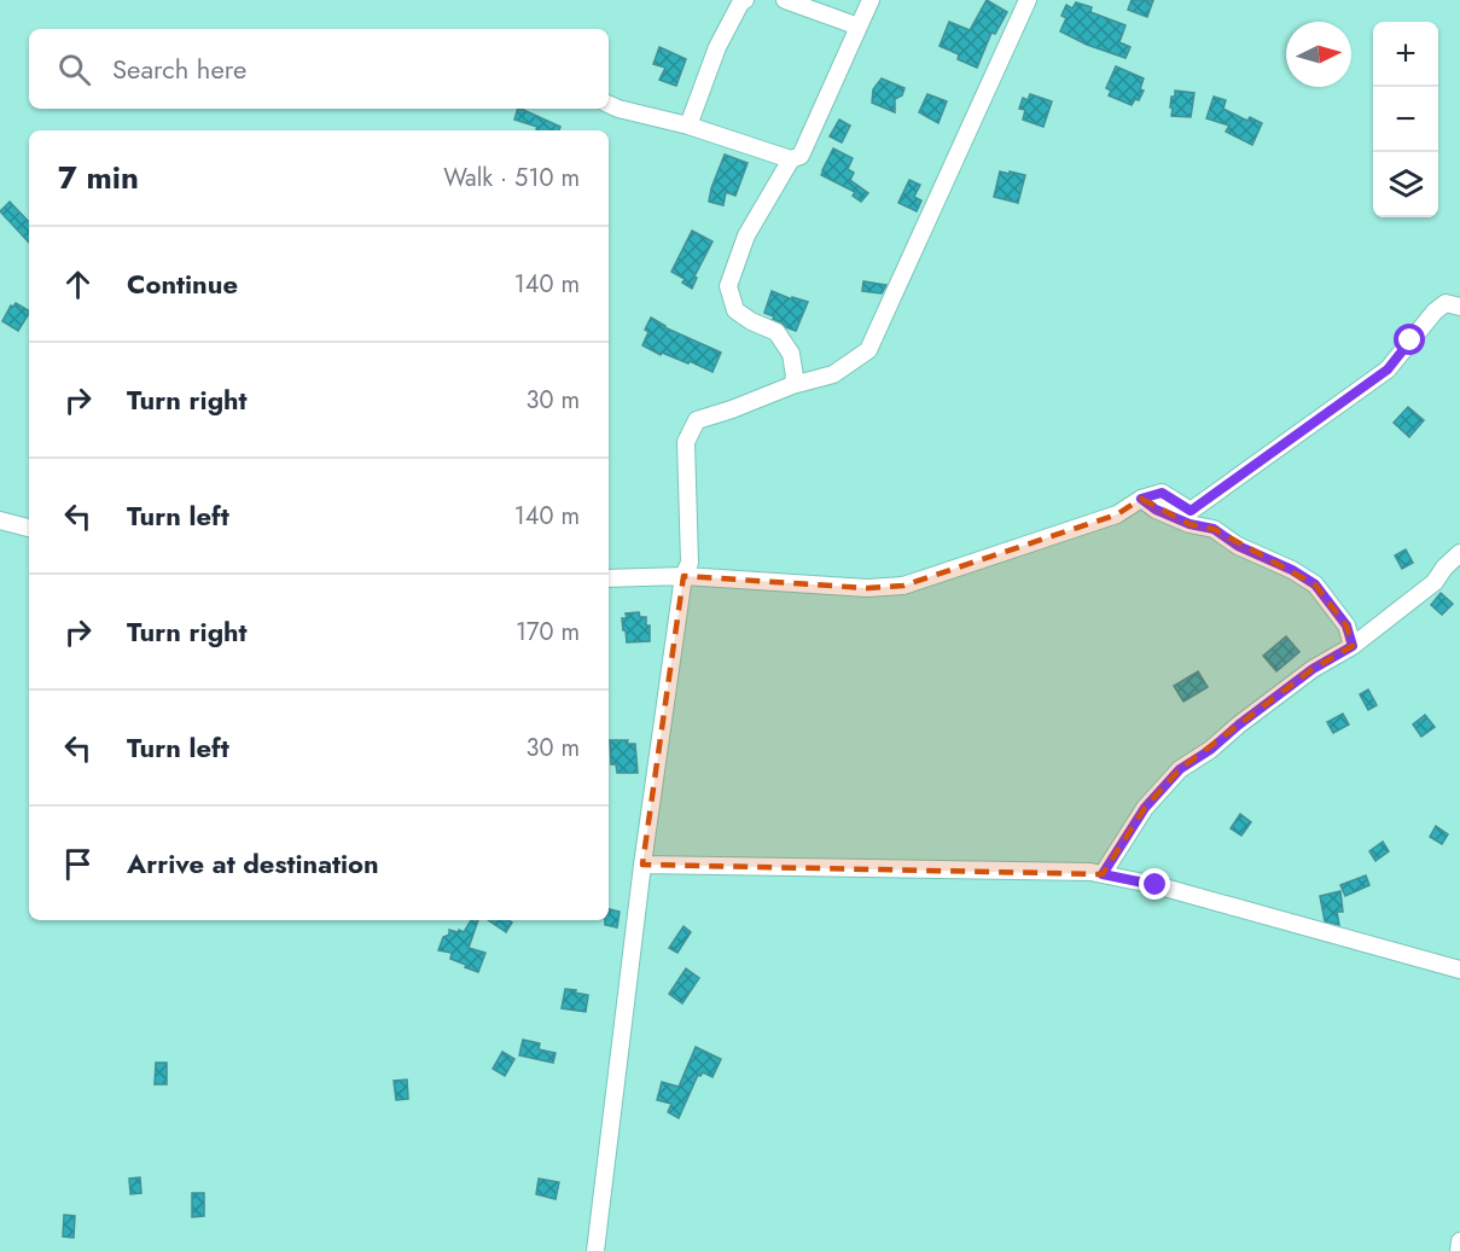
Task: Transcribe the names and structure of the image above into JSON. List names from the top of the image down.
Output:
{
  "north": "right",
  "page": {
    "map_buttons": ["+", "−"],
    "search": "Search here",
    "heading": ["7 min", "Walk · 510 m"],
    "list": [
      ["Continue", "140 m"],
      ["Turn right", "30 m"],
      ["Turn left", "140 m"],
      ["Turn right", "170 m"],
      ["Turn left", "30 m"],
      "Arrive at destination"
    ]
  }
}
